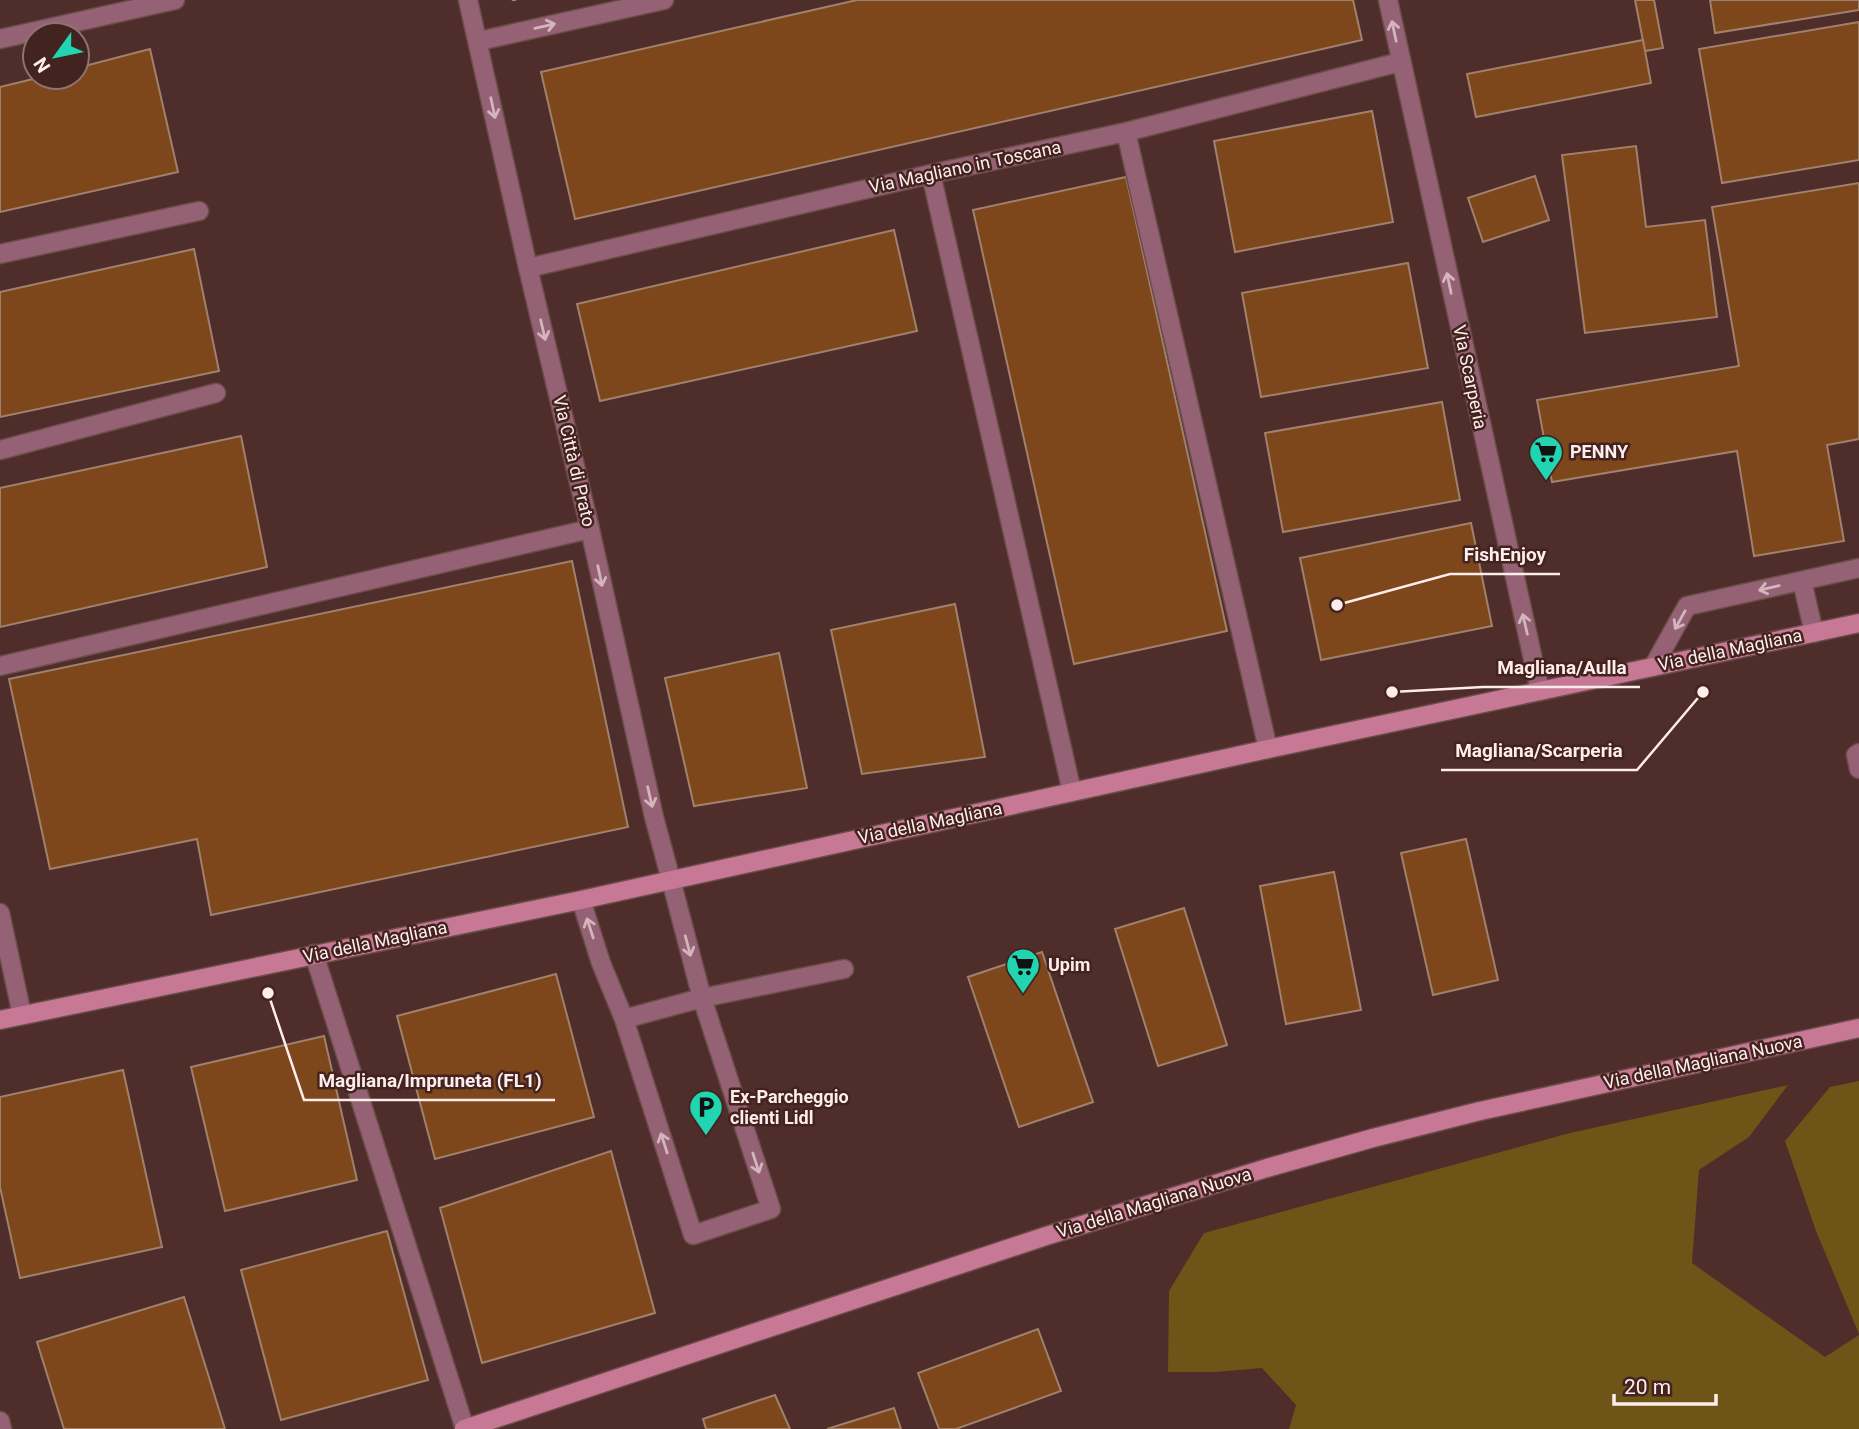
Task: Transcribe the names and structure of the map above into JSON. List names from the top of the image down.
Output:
{
  "streets": {
    "main road": ["Via della Magliana", "Via della Magliana Nuova"],
    "street": ["Via Magliano in Toscana", "Via Scarperia", "Via Città di Prato"]
  },
  "crossings": [
    ["Via Magliano in Toscana", "Via Scarperia"],
    ["Via Magliano in Toscana", "Via Città di Prato"],
    ["Via Scarperia", "Via della Magliana"],
    ["Via Città di Prato", "Via della Magliana"]
  ],
  "one_way": ["Via Scarperia"],
  "places": {
    "supermarket": ["PENNY", "Upim"],
    "other": [
      "FishEnjoy",
      "Magliana/Aulla",
      "Magliana/Scarperia",
      "Magliana/Impruneta (FL1)"
    ],
    "parking": ["Ex-Parcheggio clienti Lidl"]
  },
  "scale_bar": "20 m",
  "north": "bottom left"
}
